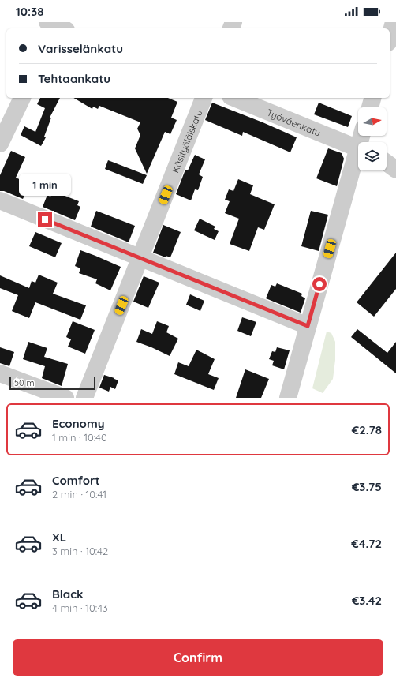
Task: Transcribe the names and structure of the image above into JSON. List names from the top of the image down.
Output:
{
  "streets": {
    "street": ["Työväenkatu", "Käsityöläiskatu"]
  },
  "scale_bar": "50 m",
  "north": "right",
  "page": {
    "status": "10:38",
    "banner": ["Varisselänkatu", "Tehtaankatu"],
    "bubble": "1 min",
    "scale": "50 m",
    "list": [
      {
        "name": "Economy",
        "note": "1 min · 10:40",
        "value": "€2.78"
      },
      {
        "name": "Comfort",
        "note": "2 min · 10:41",
        "value": "€3.75"
      },
      {
        "name": "XL",
        "note": "3 min · 10:42",
        "value": "€4.72"
      },
      {
        "name": "Black",
        "note": "4 min · 10:43",
        "value": "€3.42"
      }
    ],
    "buttons": "Confirm"
  }
}
